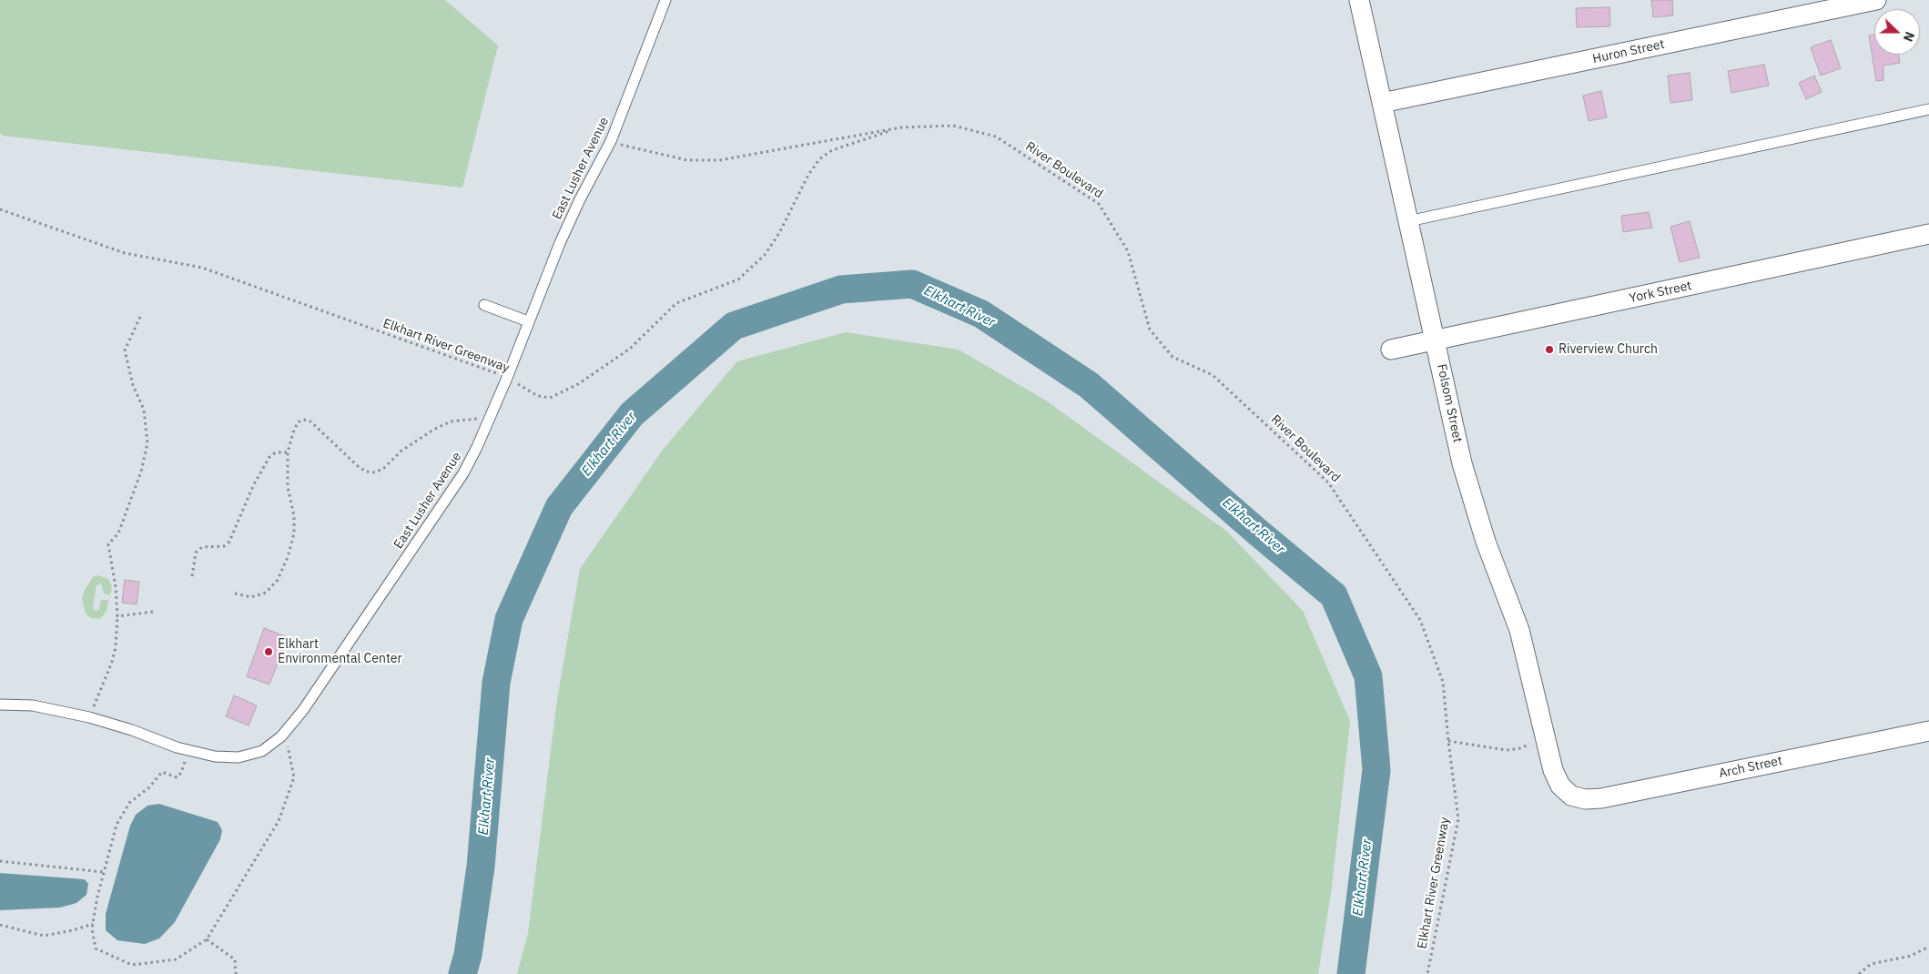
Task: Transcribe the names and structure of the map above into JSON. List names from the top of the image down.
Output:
{
  "streets": {
    "street": [
      "Huron Street",
      "York Street",
      "Folsom Street",
      "Arch Street"
    ],
    "lane": ["East Lusher Avenue"],
    "path": ["River Boulevard", "Elkhart River Greenway"]
  },
  "crossings": [
    ["Huron Street", "Folsom Street"],
    ["East Lusher Avenue", "River Boulevard"],
    ["East Lusher Avenue", "Elkhart River Greenway"],
    ["River Boulevard", "Elkhart River Greenway"],
    ["York Street", "Folsom Street"],
    ["Folsom Street", "Arch Street"]
  ],
  "water": ["Elkhart River"],
  "places": ["Riverview Church", "Elkhart Environmental Center"],
  "north": "right"
}
